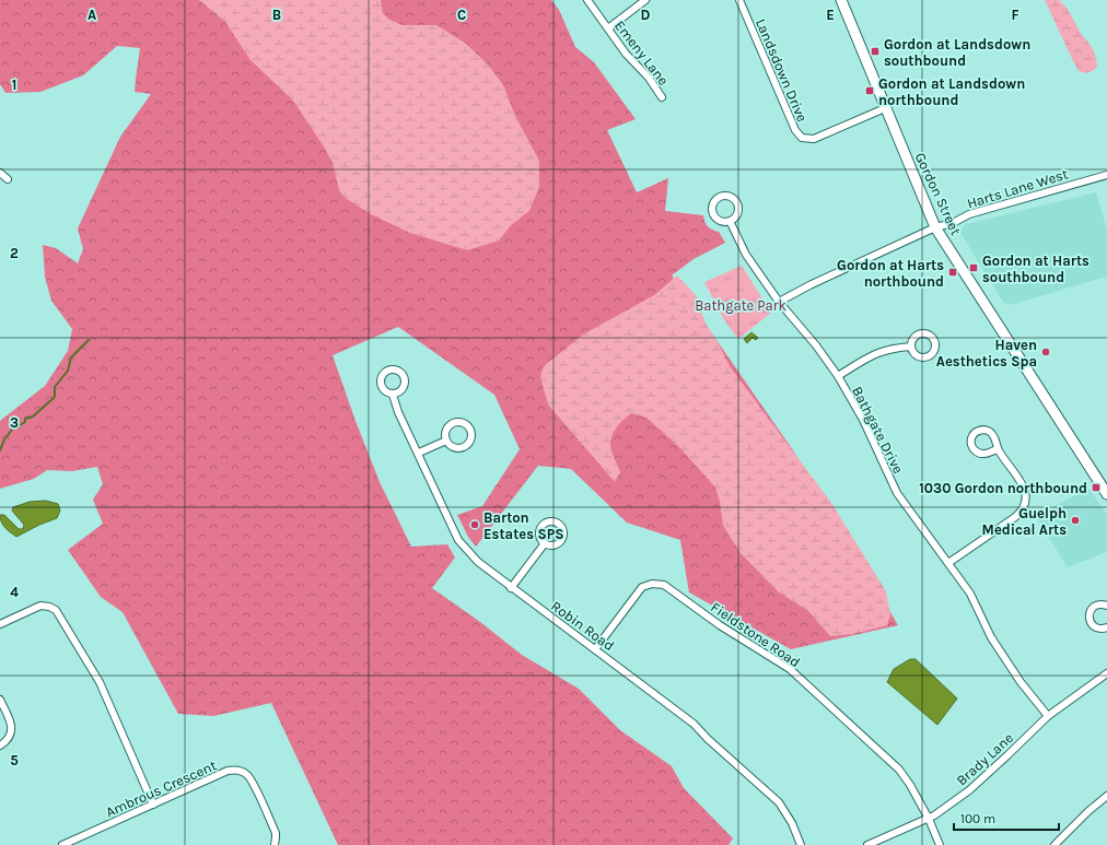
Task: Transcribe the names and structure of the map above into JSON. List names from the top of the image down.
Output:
{
  "streets": {
    "main road": ["Gordon Street"],
    "street": [
      "Emeny Lane",
      "Landsdown Drive",
      "Harts Lane West",
      "Bathgate Drive",
      "Robin Road",
      "Fieldstone Road",
      "Brady Lane",
      "Ambrous Crescent"
    ]
  },
  "crossings": [
    ["Landsdown Drive", "Gordon Street"],
    ["Harts Lane West", "Gordon Street"],
    ["Harts Lane West", "Bathgate Drive"],
    ["Bathgate Drive", "Brady Lane"],
    ["Robin Road", "Fieldstone Road"],
    ["Fieldstone Road", "Brady Lane"]
  ],
  "parks": ["Bathgate Park"],
  "places": {
    "transit": [
      "Gordon at Landsdown southbound",
      "Gordon at Landsdown northbound",
      "Gordon at Harts southbound",
      "Gordon at Harts northbound",
      "1030 Gordon northbound"
    ],
    "other": ["Haven Aesthetics Spa", "Guelph Medical Arts", "Barton Estates SPS"]
  },
  "scale_bar": "100 m",
  "grid": {
    "columns": [
      "A",
      "B",
      "C",
      "D",
      "E",
      "F"
    ],
    "rows": [
      "1",
      "2",
      "3",
      "4",
      "5"
    ]
  }
}
